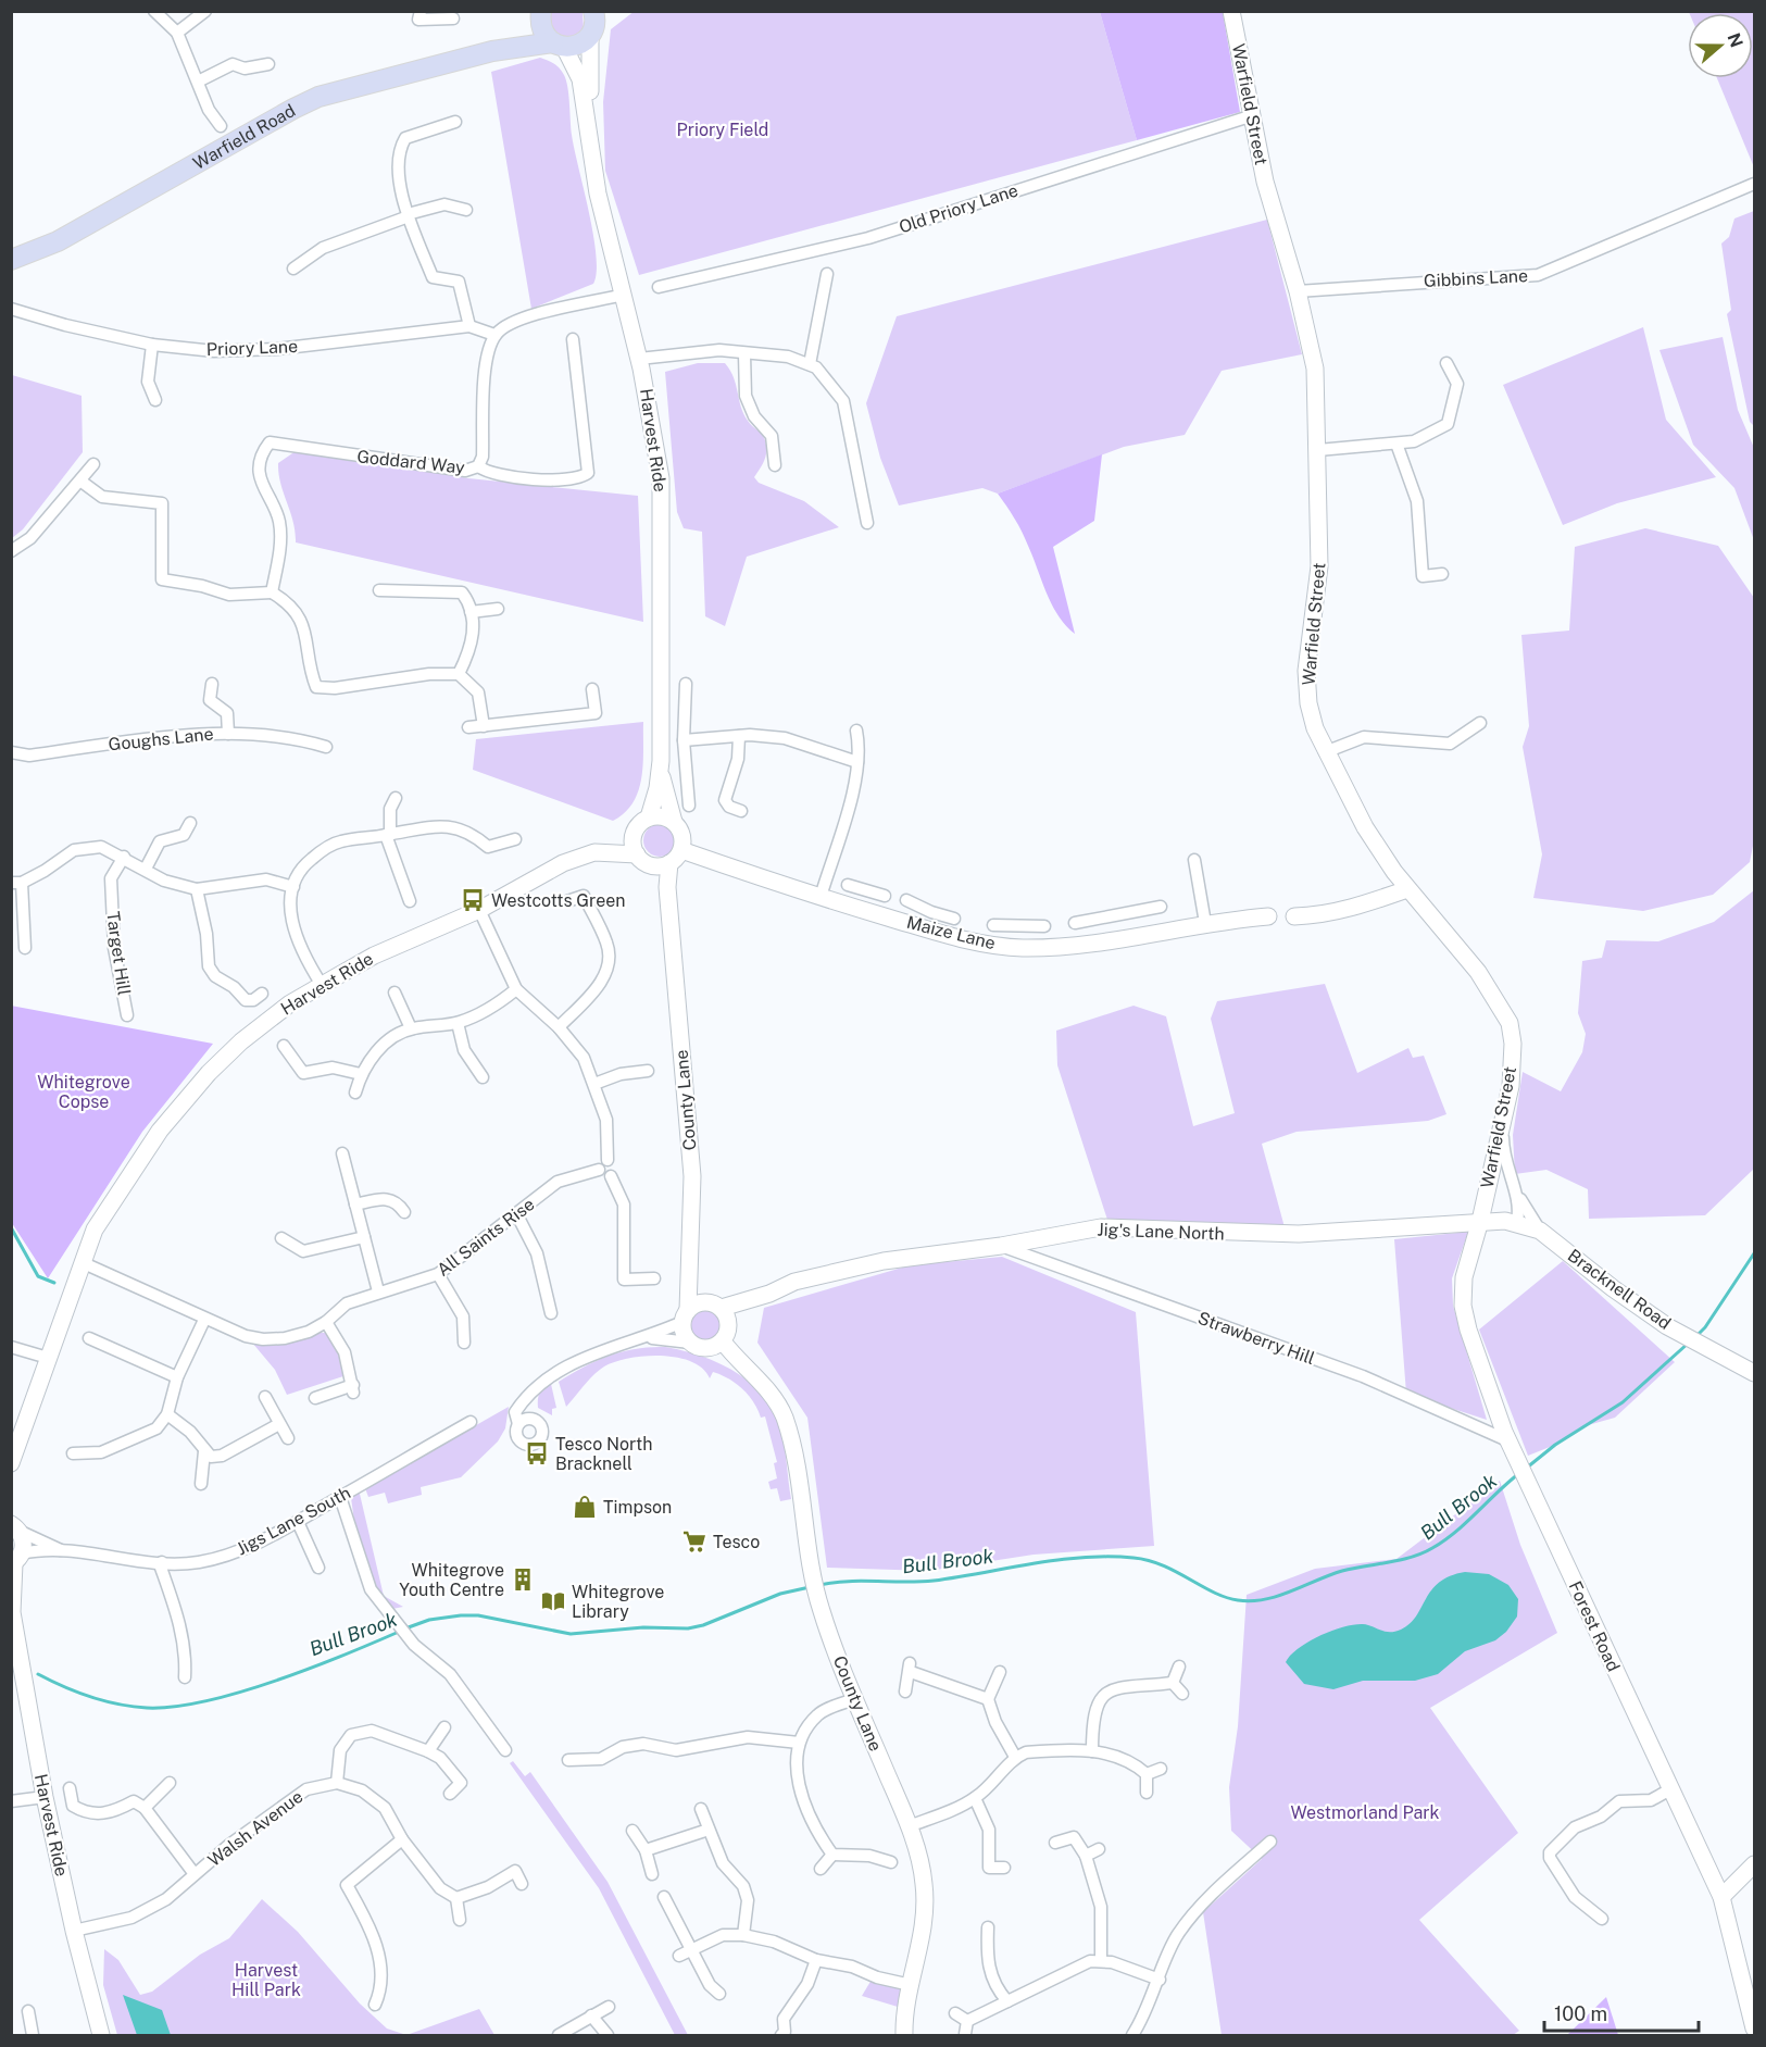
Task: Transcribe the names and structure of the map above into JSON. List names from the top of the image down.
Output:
{
  "streets": {
    "main road": ["Warfield Road"],
    "street": [
      "Warfield Street",
      "Old Priory Lane",
      "Gibbins Lane",
      "Priory Lane",
      "Harvest Ride",
      "Goddard Way",
      "Goughs Lane",
      "Maize Lane",
      "Target Hill",
      "County Lane",
      "Jig's Lane North",
      "All Saints Rise",
      "Bracknell Road",
      "Strawberry Hill",
      "Jigs Lane South",
      "Forest Road",
      "Walsh Avenue"
    ]
  },
  "crossings": [
    ["Warfield Street", "Old Priory Lane"],
    ["Warfield Street", "Gibbins Lane"],
    ["Warfield Street", "Jig's Lane North"],
    ["Warfield Street", "Bracknell Road"],
    ["Warfield Street", "Forest Road"],
    ["Warfield Road", "Harvest Ride"],
    ["Priory Lane", "Goddard Way"],
    ["Harvest Ride", "Maize Lane"],
    ["Harvest Ride", "County Lane"],
    ["Harvest Ride", "All Saints Rise"],
    ["Harvest Ride", "Jigs Lane South"],
    ["Harvest Ride", "Walsh Avenue"],
    ["Maize Lane", "County Lane"],
    ["County Lane", "Jig's Lane North"],
    ["Jig's Lane North", "Bracknell Road"],
    ["Jig's Lane North", "Strawberry Hill"],
    ["Jig's Lane North", "Forest Road"],
    ["Bracknell Road", "Forest Road"],
    ["Strawberry Hill", "Forest Road"]
  ],
  "water": ["Bull Brook"],
  "parks": [
    "Priory Field",
    "Whitegrove Copse",
    "Westmorland Park",
    "Harvest Hill Park"
  ],
  "places": {
    "bus stop": ["Westcotts Green", "Tesco North Bracknell"],
    "shop": ["Timpson"],
    "supermarket": ["Tesco"],
    "building": ["Whitegrove Youth Centre"],
    "library": ["Whitegrove Library"]
  },
  "scale_bar": "100 m",
  "north": "right"
}
